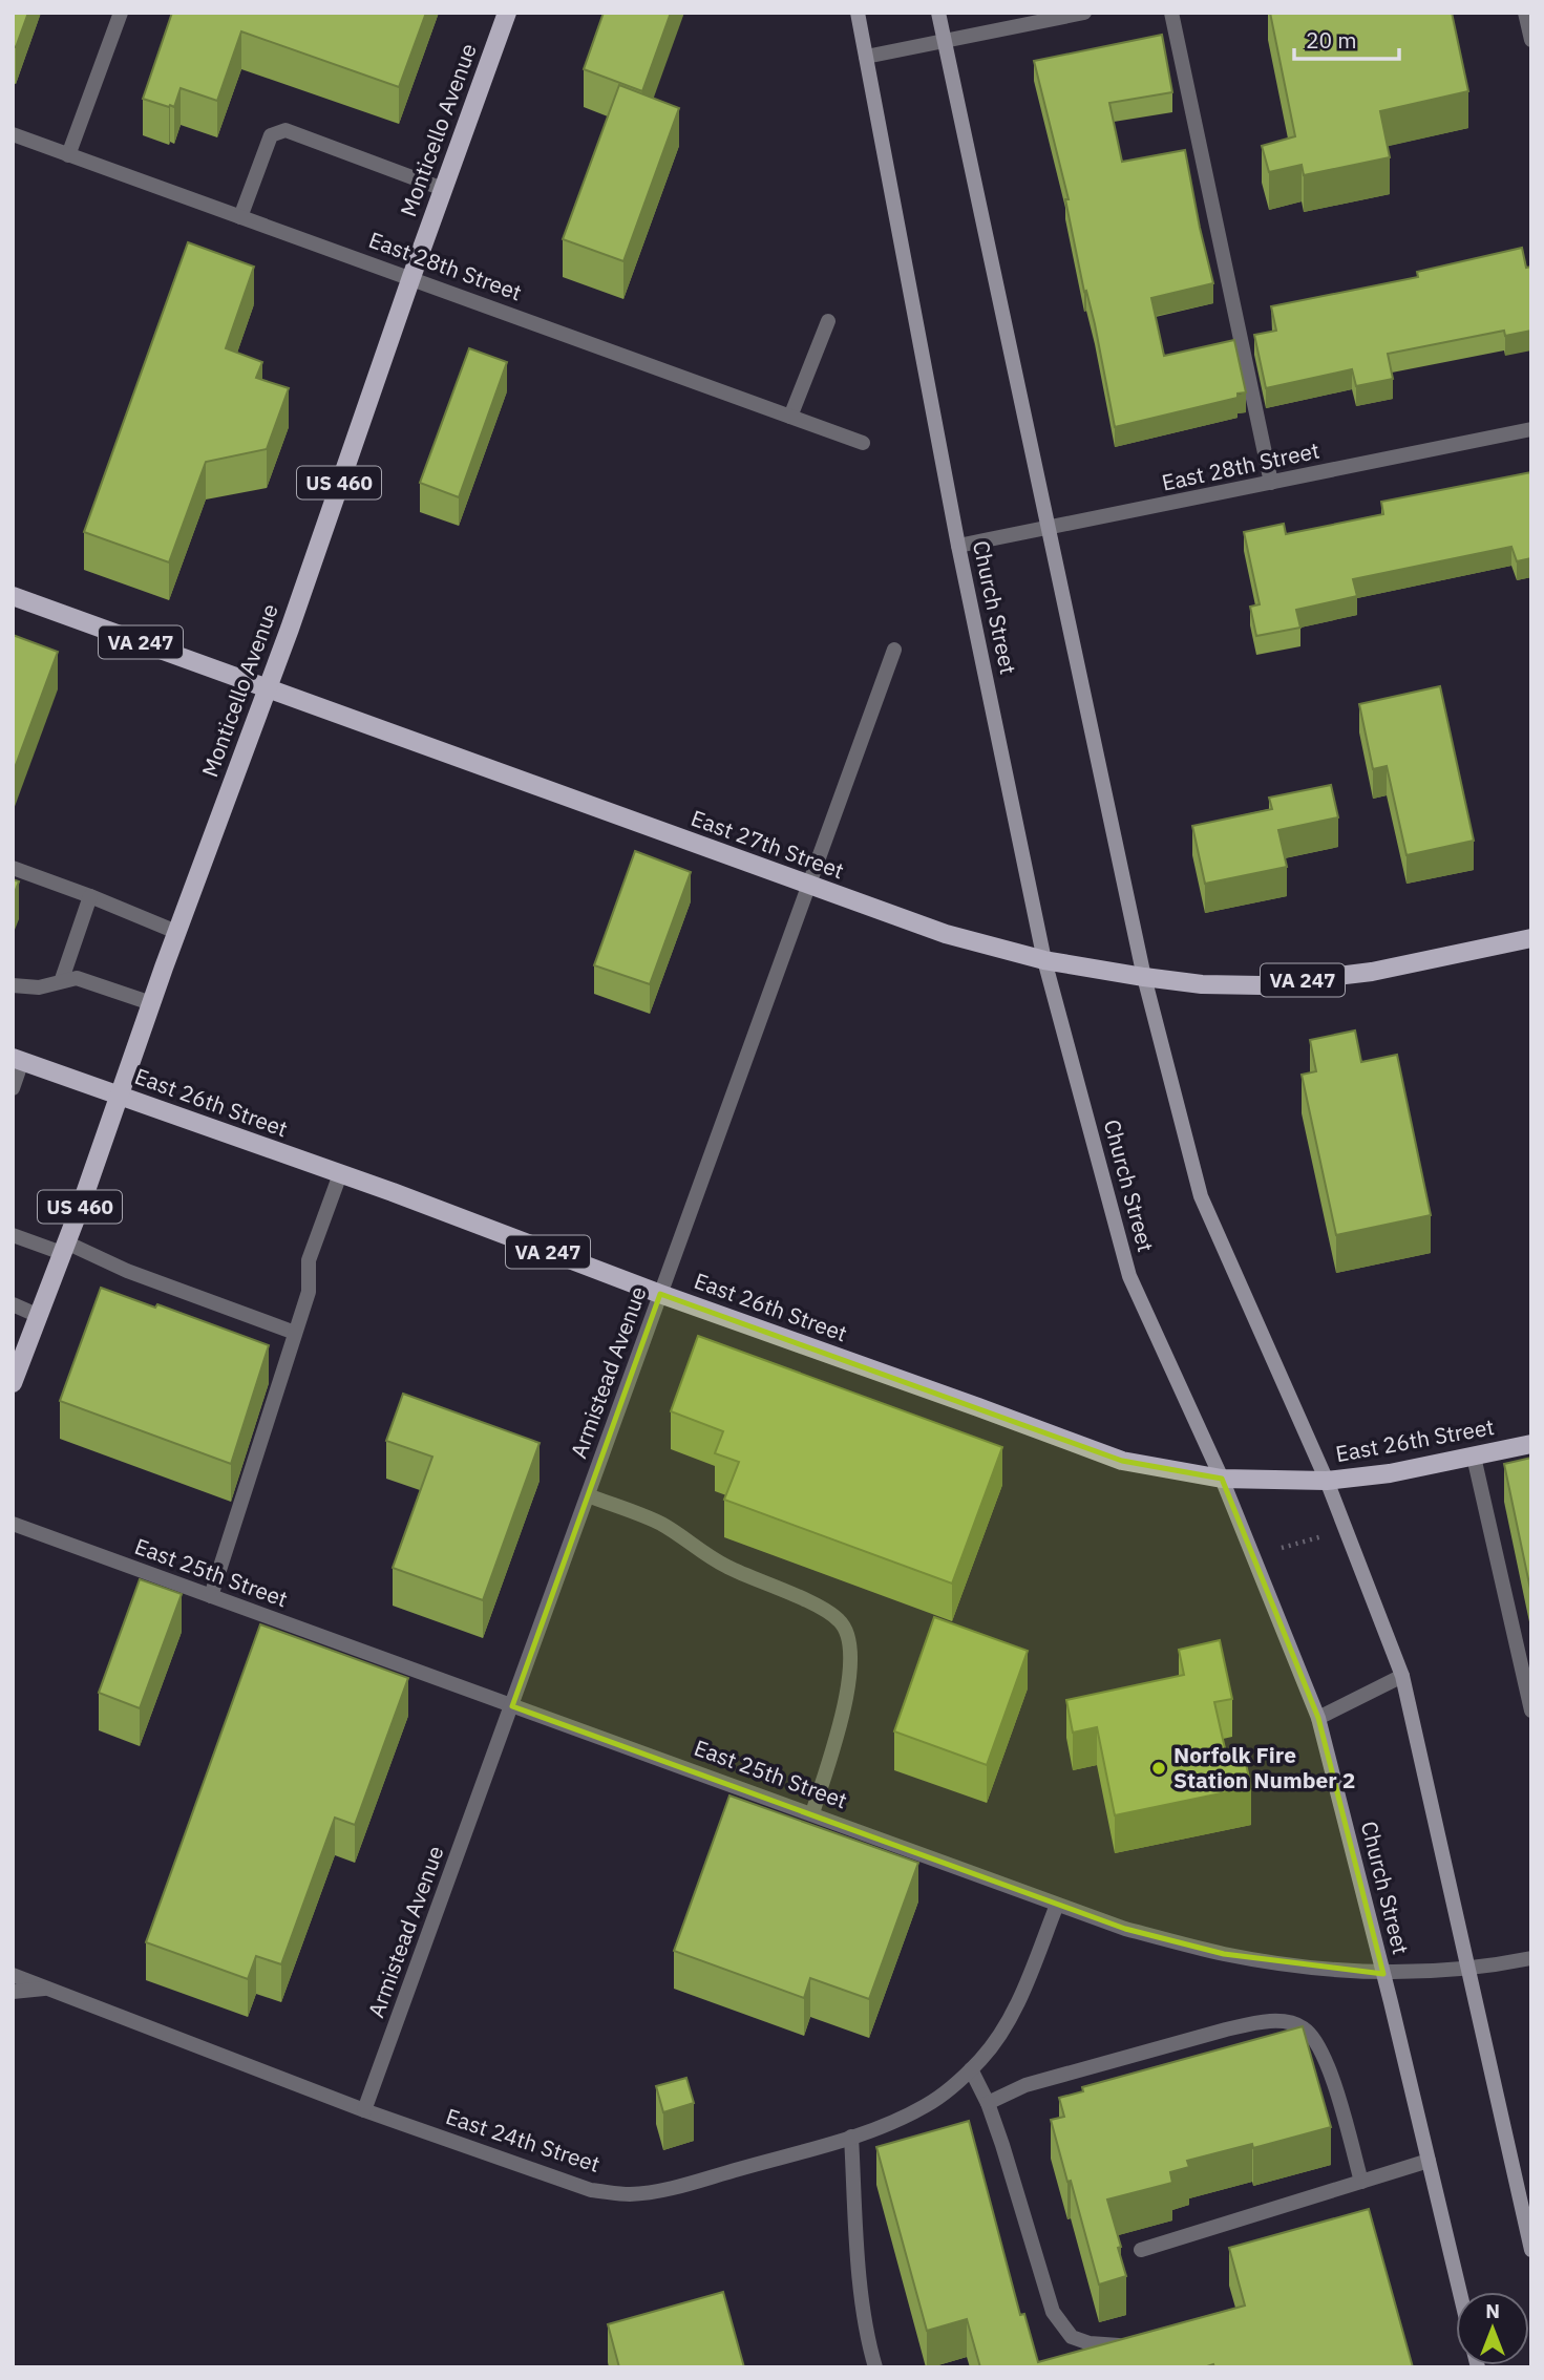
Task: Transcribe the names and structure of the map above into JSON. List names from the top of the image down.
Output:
{
  "streets": {
    "main road": [
      "Monticello Avenue",
      "US 460",
      "Church Street",
      "VA 247",
      "East 27th Street",
      "East 26th Street"
    ],
    "street": [
      "East 28th Street",
      "Armistead Avenue",
      "East 25th Street",
      "East 24th Street"
    ]
  },
  "crossings": [
    ["Monticello Avenue", "East 28th Street"],
    ["Monticello Avenue", "East 27th Street"],
    ["Monticello Avenue", "East 26th Street"],
    ["East 28th Street", "Church Street"],
    ["Church Street", "East 27th Street"],
    ["Church Street", "East 26th Street"],
    ["Church Street", "East 25th Street"],
    ["East 27th Street", "Armistead Avenue"],
    ["East 26th Street", "Armistead Avenue"],
    ["Armistead Avenue", "East 25th Street"],
    ["Armistead Avenue", "East 24th Street"],
    ["East 25th Street", "East 24th Street"]
  ],
  "places": ["Norfolk Fire Station Number 2"],
  "scale_bar": "20 m",
  "north": "top"
}
